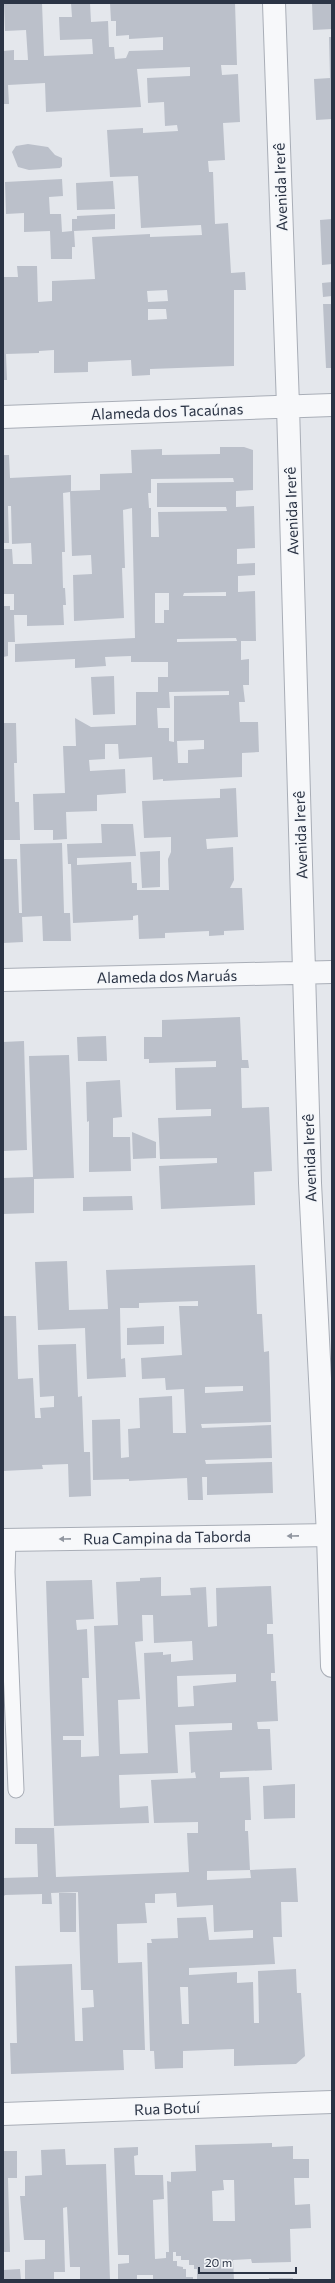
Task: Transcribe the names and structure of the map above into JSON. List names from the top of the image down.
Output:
{
  "streets": {
    "street": [
      "Avenida Irerê",
      "Alameda dos Tacaúnas",
      "Alameda dos Maruás",
      "Rua Campina da Taborda",
      "Rua Botuí"
    ]
  },
  "crossings": [
    ["Avenida Irerê", "Alameda dos Tacaúnas"],
    ["Avenida Irerê", "Alameda dos Maruás"],
    ["Avenida Irerê", "Rua Campina da Taborda"]
  ],
  "one_way": ["Rua Campina da Taborda"],
  "scale_bar": "20 m"
}
